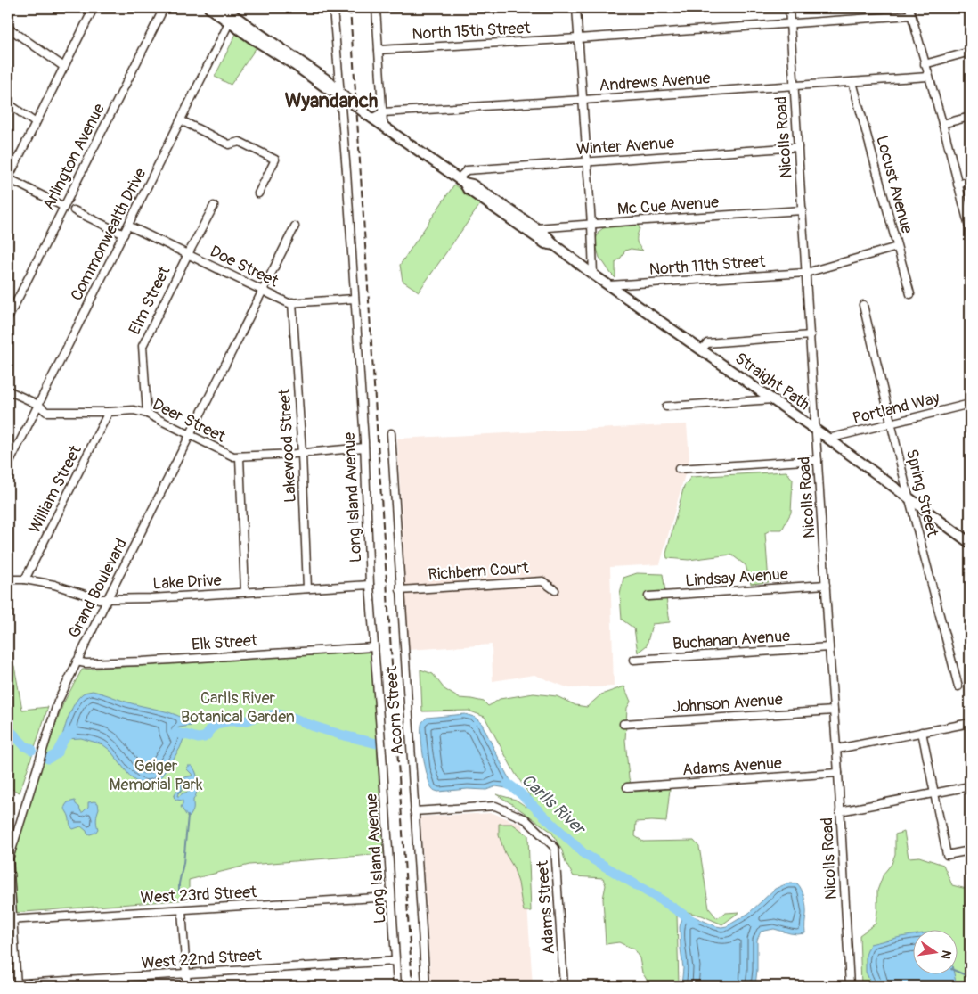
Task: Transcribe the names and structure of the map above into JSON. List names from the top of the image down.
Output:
{
  "streets": {
    "main road": ["Straight Path"],
    "street": [
      "North 15th Street",
      "Andrews Avenue",
      "Nicolls Road",
      "Winter Avenue",
      "Arlington Avenue",
      "Locust Avenue",
      "Mc Cue Avenue",
      "Commonwealth Drive",
      "North 11th Street",
      "Doe Street",
      "Elm Street",
      "Portland Way",
      "Deer Street",
      "Lakewood Street",
      "William Street",
      "Spring Street",
      "Long Island Avenue",
      "Richbern Court",
      "Lindsay Avenue",
      "Lake Drive",
      "Grand Boulevard",
      "Buchanan Avenue",
      "Elk Street",
      "Johnson Avenue",
      "Acorn Street",
      "Adams Avenue",
      "West 23rd Street",
      "Adams Street",
      "West 22nd Street"
    ]
  },
  "crossings": [
    ["North 15th Street", "Nicolls Road"],
    ["Andrews Avenue", "Nicolls Road"],
    ["Andrews Avenue", "Locust Avenue"],
    ["Nicolls Road", "Winter Avenue"],
    ["Nicolls Road", "Mc Cue Avenue"],
    ["Nicolls Road", "North 11th Street"],
    ["Nicolls Road", "Straight Path"],
    ["Nicolls Road", "Lindsay Avenue"],
    ["Nicolls Road", "Buchanan Avenue"],
    ["Nicolls Road", "Johnson Avenue"],
    ["Nicolls Road", "Adams Avenue"],
    ["Winter Avenue", "Straight Path"],
    ["Locust Avenue", "North 11th Street"],
    ["Mc Cue Avenue", "Straight Path"],
    ["Commonwealth Drive", "Doe Street"],
    ["Commonwealth Drive", "Straight Path"],
    ["Commonwealth Drive", "Deer Street"],
    ["North 11th Street", "Straight Path"],
    ["Doe Street", "Elm Street"],
    ["Doe Street", "Lakewood Street"],
    ["Doe Street", "Long Island Avenue"],
    ["Doe Street", "Grand Boulevard"],
    ["Elm Street", "Deer Street"],
    ["Straight Path", "Portland Way"],
    ["Straight Path", "Spring Street"],
    ["Straight Path", "Long Island Avenue"],
    ["Portland Way", "Spring Street"],
    ["Deer Street", "Lakewood Street"],
    ["Deer Street", "William Street"],
    ["Deer Street", "Long Island Avenue"],
    ["Deer Street", "Grand Boulevard"],
    ["Lakewood Street", "Lake Drive"],
    ["William Street", "Lake Drive"],
    ["Long Island Avenue", "Lake Drive"],
    ["Long Island Avenue", "Elk Street"],
    ["Long Island Avenue", "West 23rd Street"],
    ["Long Island Avenue", "West 22nd Street"],
    ["Richbern Court", "Acorn Street"],
    ["Lake Drive", "Grand Boulevard"],
    ["Grand Boulevard", "Elk Street"],
    ["Grand Boulevard", "West 23rd Street"],
    ["Grand Boulevard", "West 22nd Street"],
    ["Acorn Street", "Adams Street"]
  ],
  "districts": ["Wyandanch"],
  "water": ["Carlls River"],
  "parks": ["Carlls River Botanical Garden", "Geiger Memorial Park"],
  "north": "right"
}
